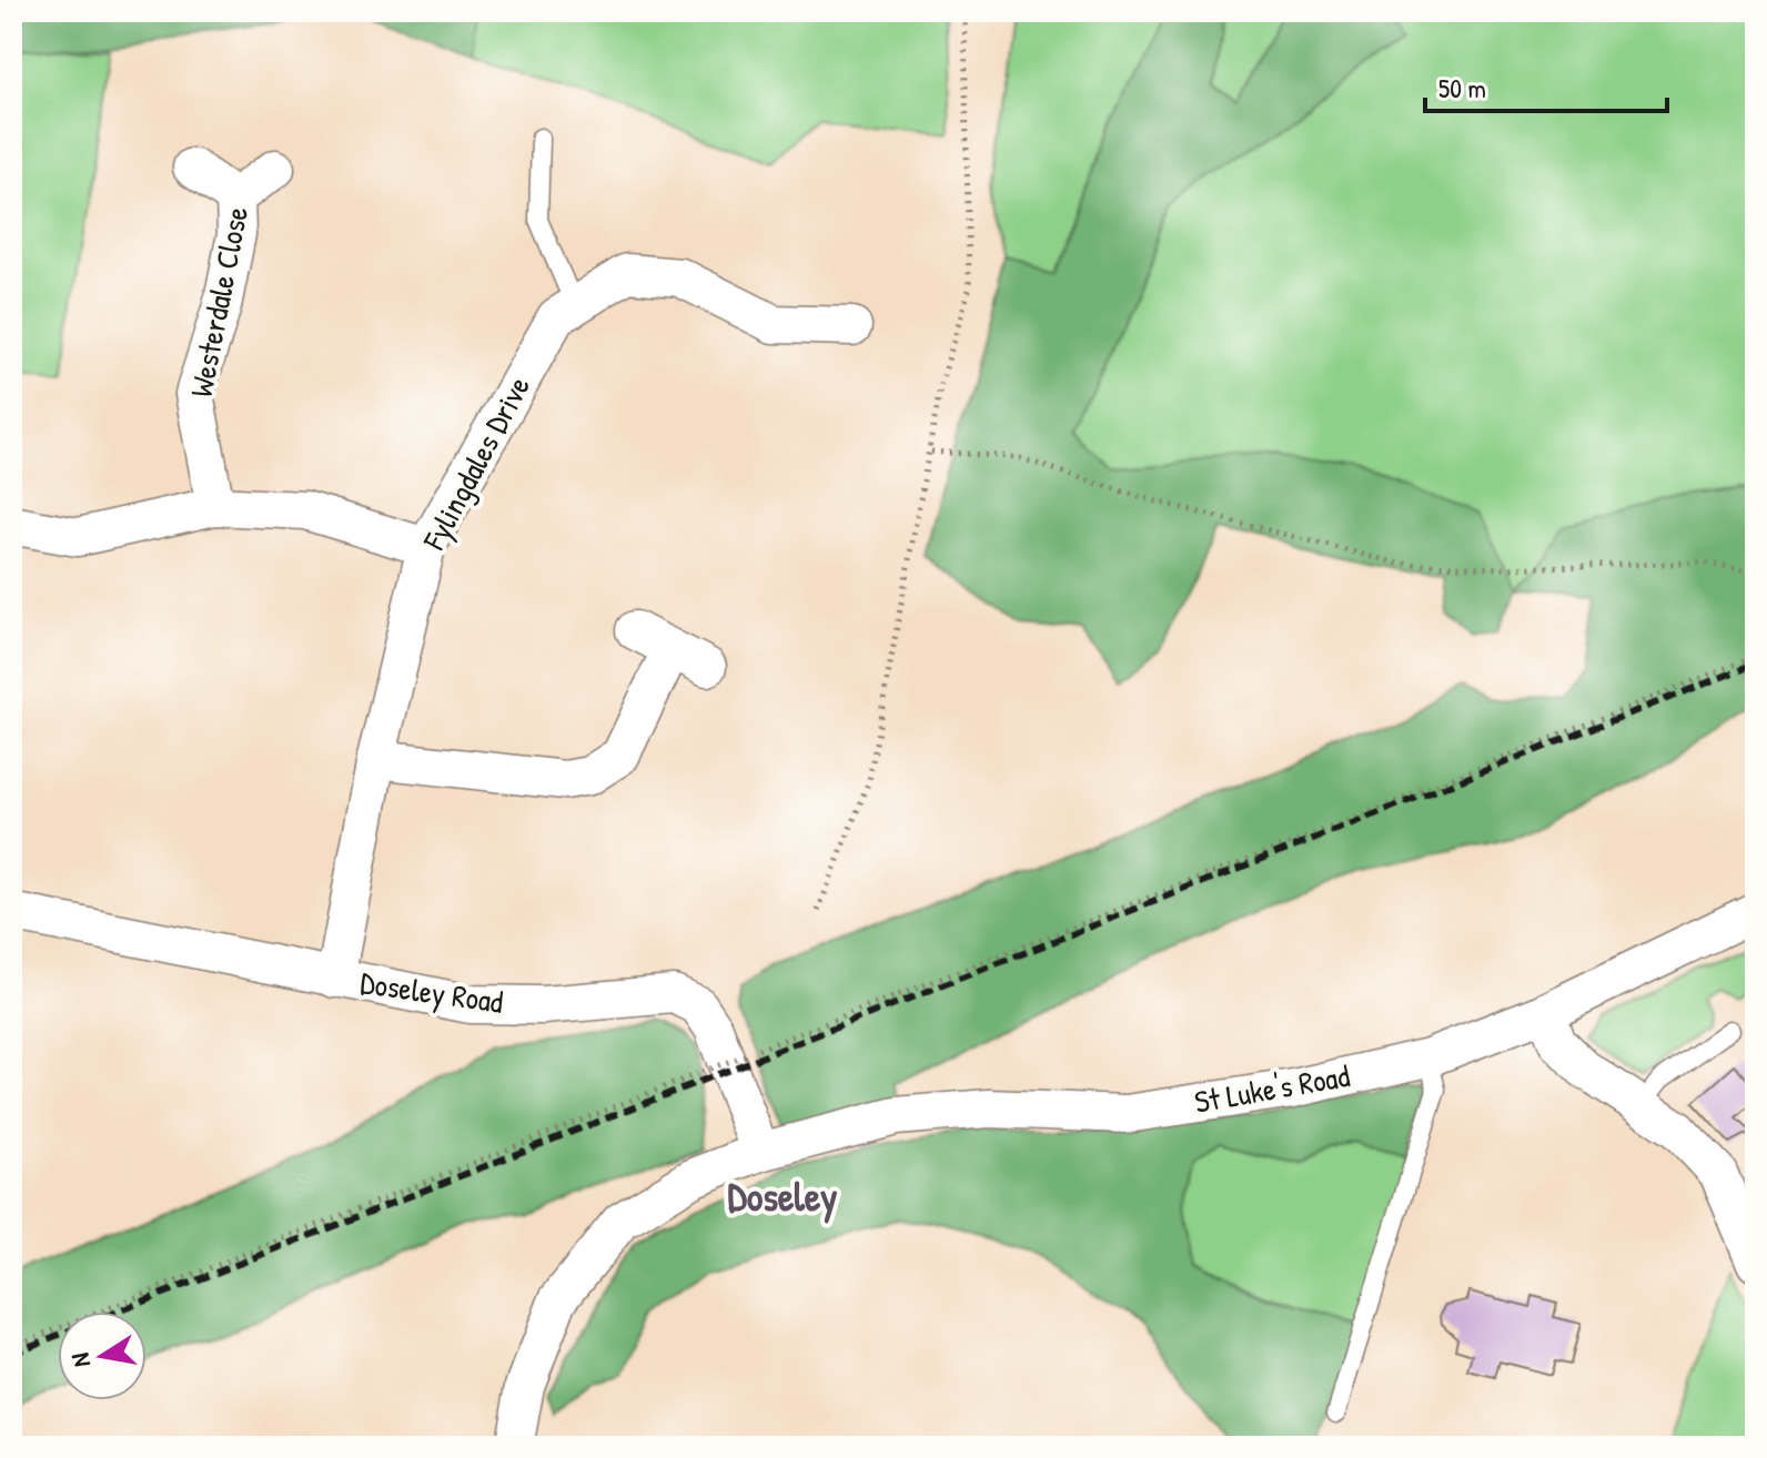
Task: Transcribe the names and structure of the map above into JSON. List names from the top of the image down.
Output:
{
  "streets": {
    "street": [
      "Westerdale Close",
      "Fylingdales Drive",
      "Doseley Road",
      "St Luke's Road"
    ]
  },
  "crossings": [
    ["Fylingdales Drive", "Doseley Road"],
    ["Doseley Road", "St Luke's Road"]
  ],
  "districts": ["Doseley"],
  "scale_bar": "50 m",
  "north": "left"
}
